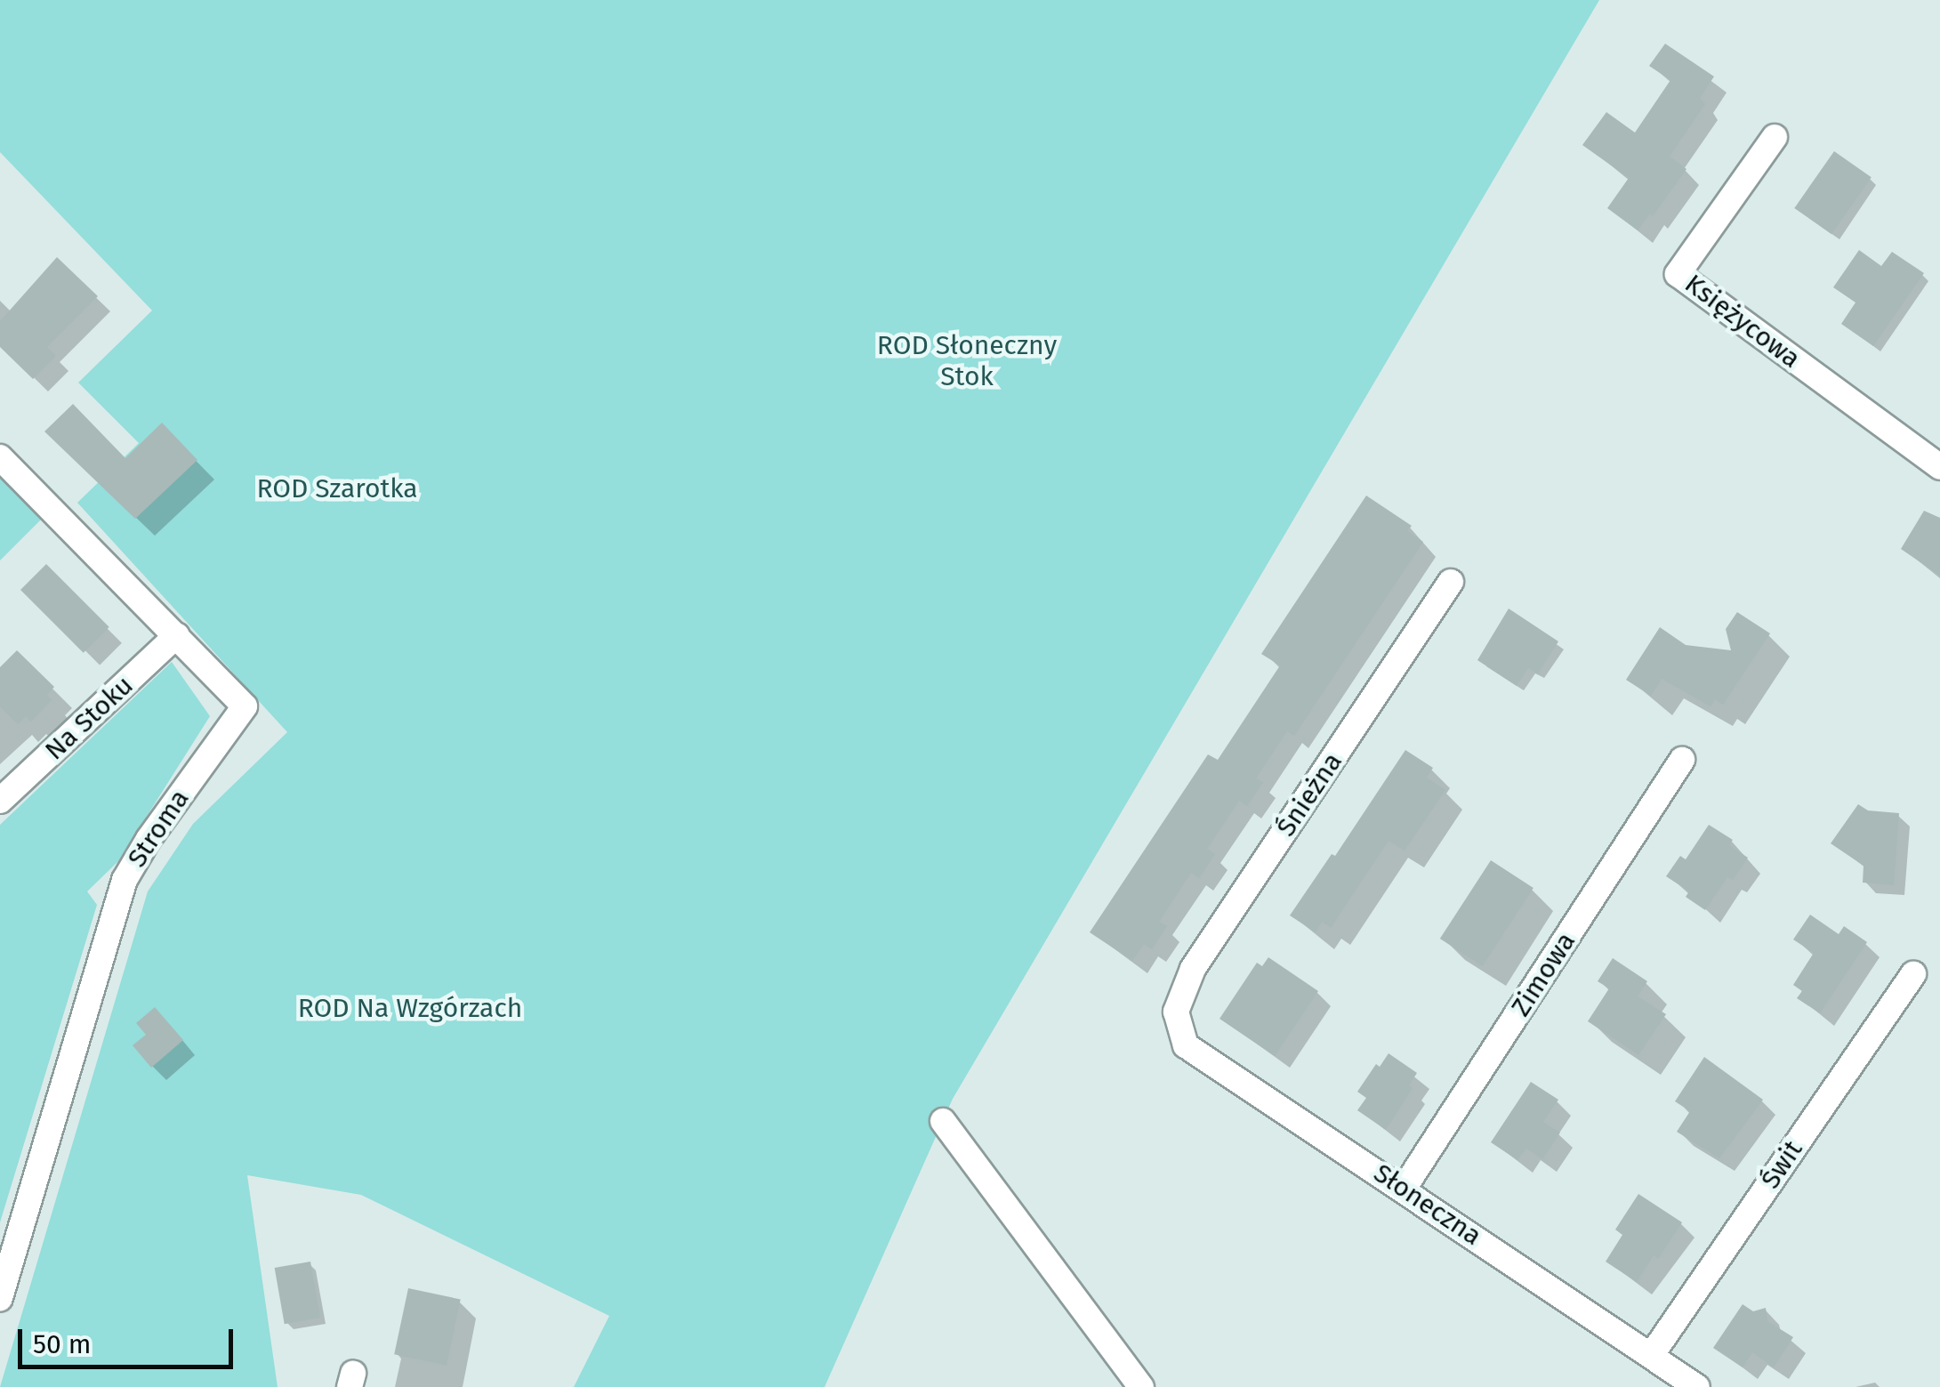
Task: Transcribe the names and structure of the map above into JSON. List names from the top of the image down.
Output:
{
  "streets": {
    "street": [
      "Księżycowa",
      "Na Stoku",
      "Śnieżna",
      "Stroma",
      "Zimowa",
      "Świt",
      "Słoneczna"
    ]
  },
  "crossings": [
    ["Na Stoku", "Stroma"],
    ["Śnieżna", "Słoneczna"],
    ["Zimowa", "Słoneczna"],
    ["Świt", "Słoneczna"]
  ],
  "parks": ["ROD Słoneczny Stok", "ROD Szarotka", "ROD Na Wzgórzach"],
  "scale_bar": "50 m"
}
